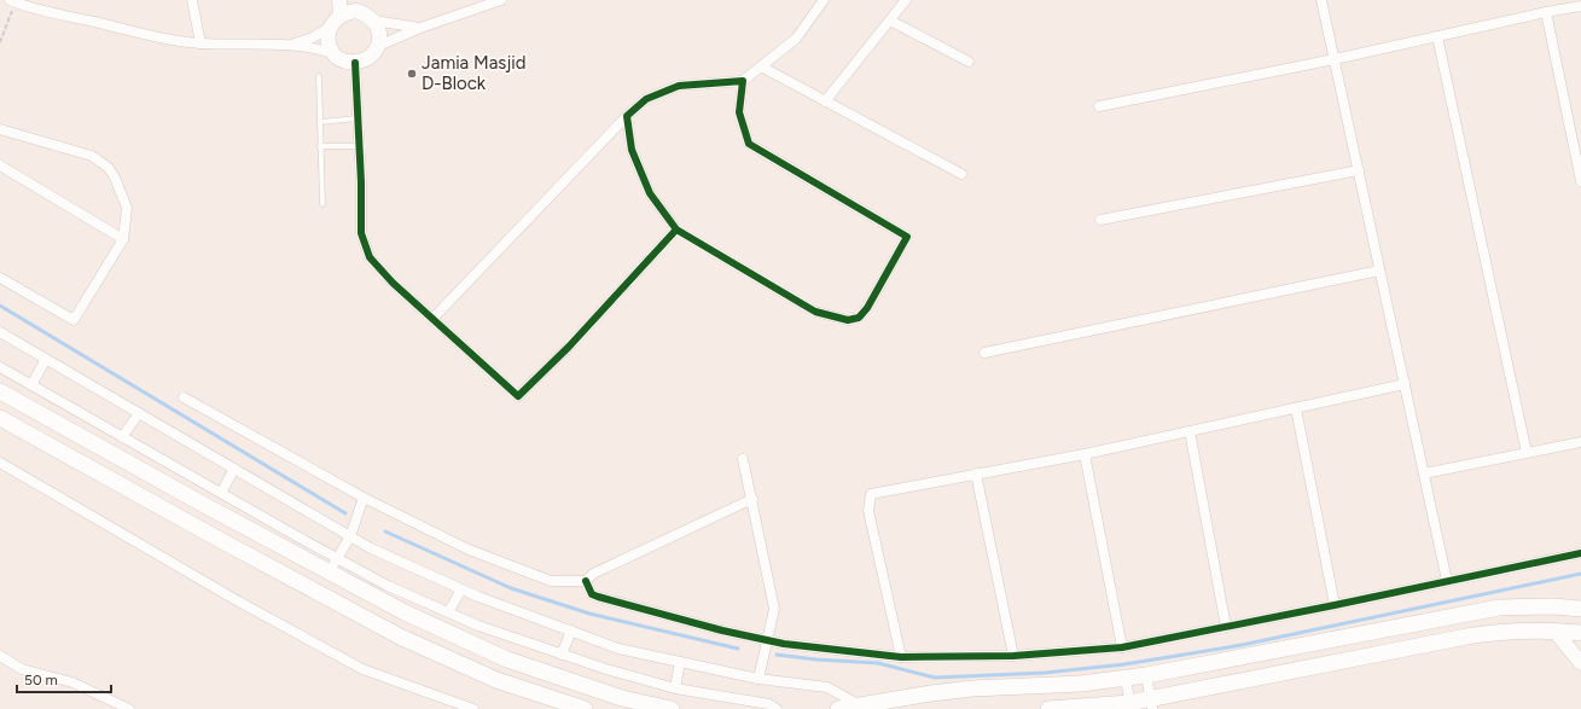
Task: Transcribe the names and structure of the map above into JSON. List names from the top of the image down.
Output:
{
  "places": ["Jamia Masjid D-Block"],
  "scale_bar": "50 m"
}
